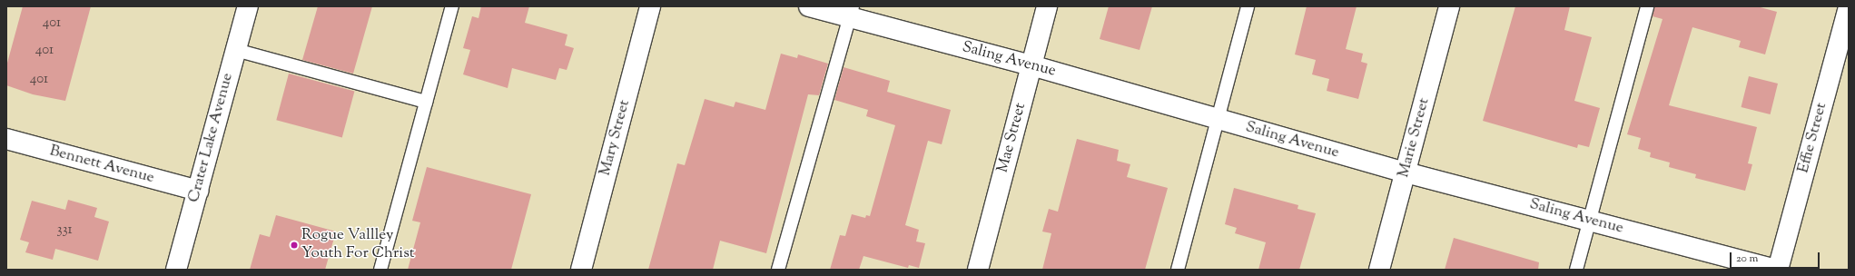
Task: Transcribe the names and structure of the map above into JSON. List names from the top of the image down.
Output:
{
  "streets": {
    "street": [
      "Saling Avenue",
      "Crater Lake Avenue",
      "Mary Street",
      "Mae Street",
      "Marie Street",
      "Effie Street",
      "Bennett Avenue"
    ]
  },
  "crossings": [
    ["Saling Avenue", "Mae Street"],
    ["Saling Avenue", "Marie Street"],
    ["Saling Avenue", "Effie Street"],
    ["Crater Lake Avenue", "Bennett Avenue"]
  ],
  "places": ["Rogue Vallley Youth For Christ"],
  "house_numbers": [
    "401",
    "401",
    "401",
    "331"
  ],
  "scale_bar": "20 m"
}
